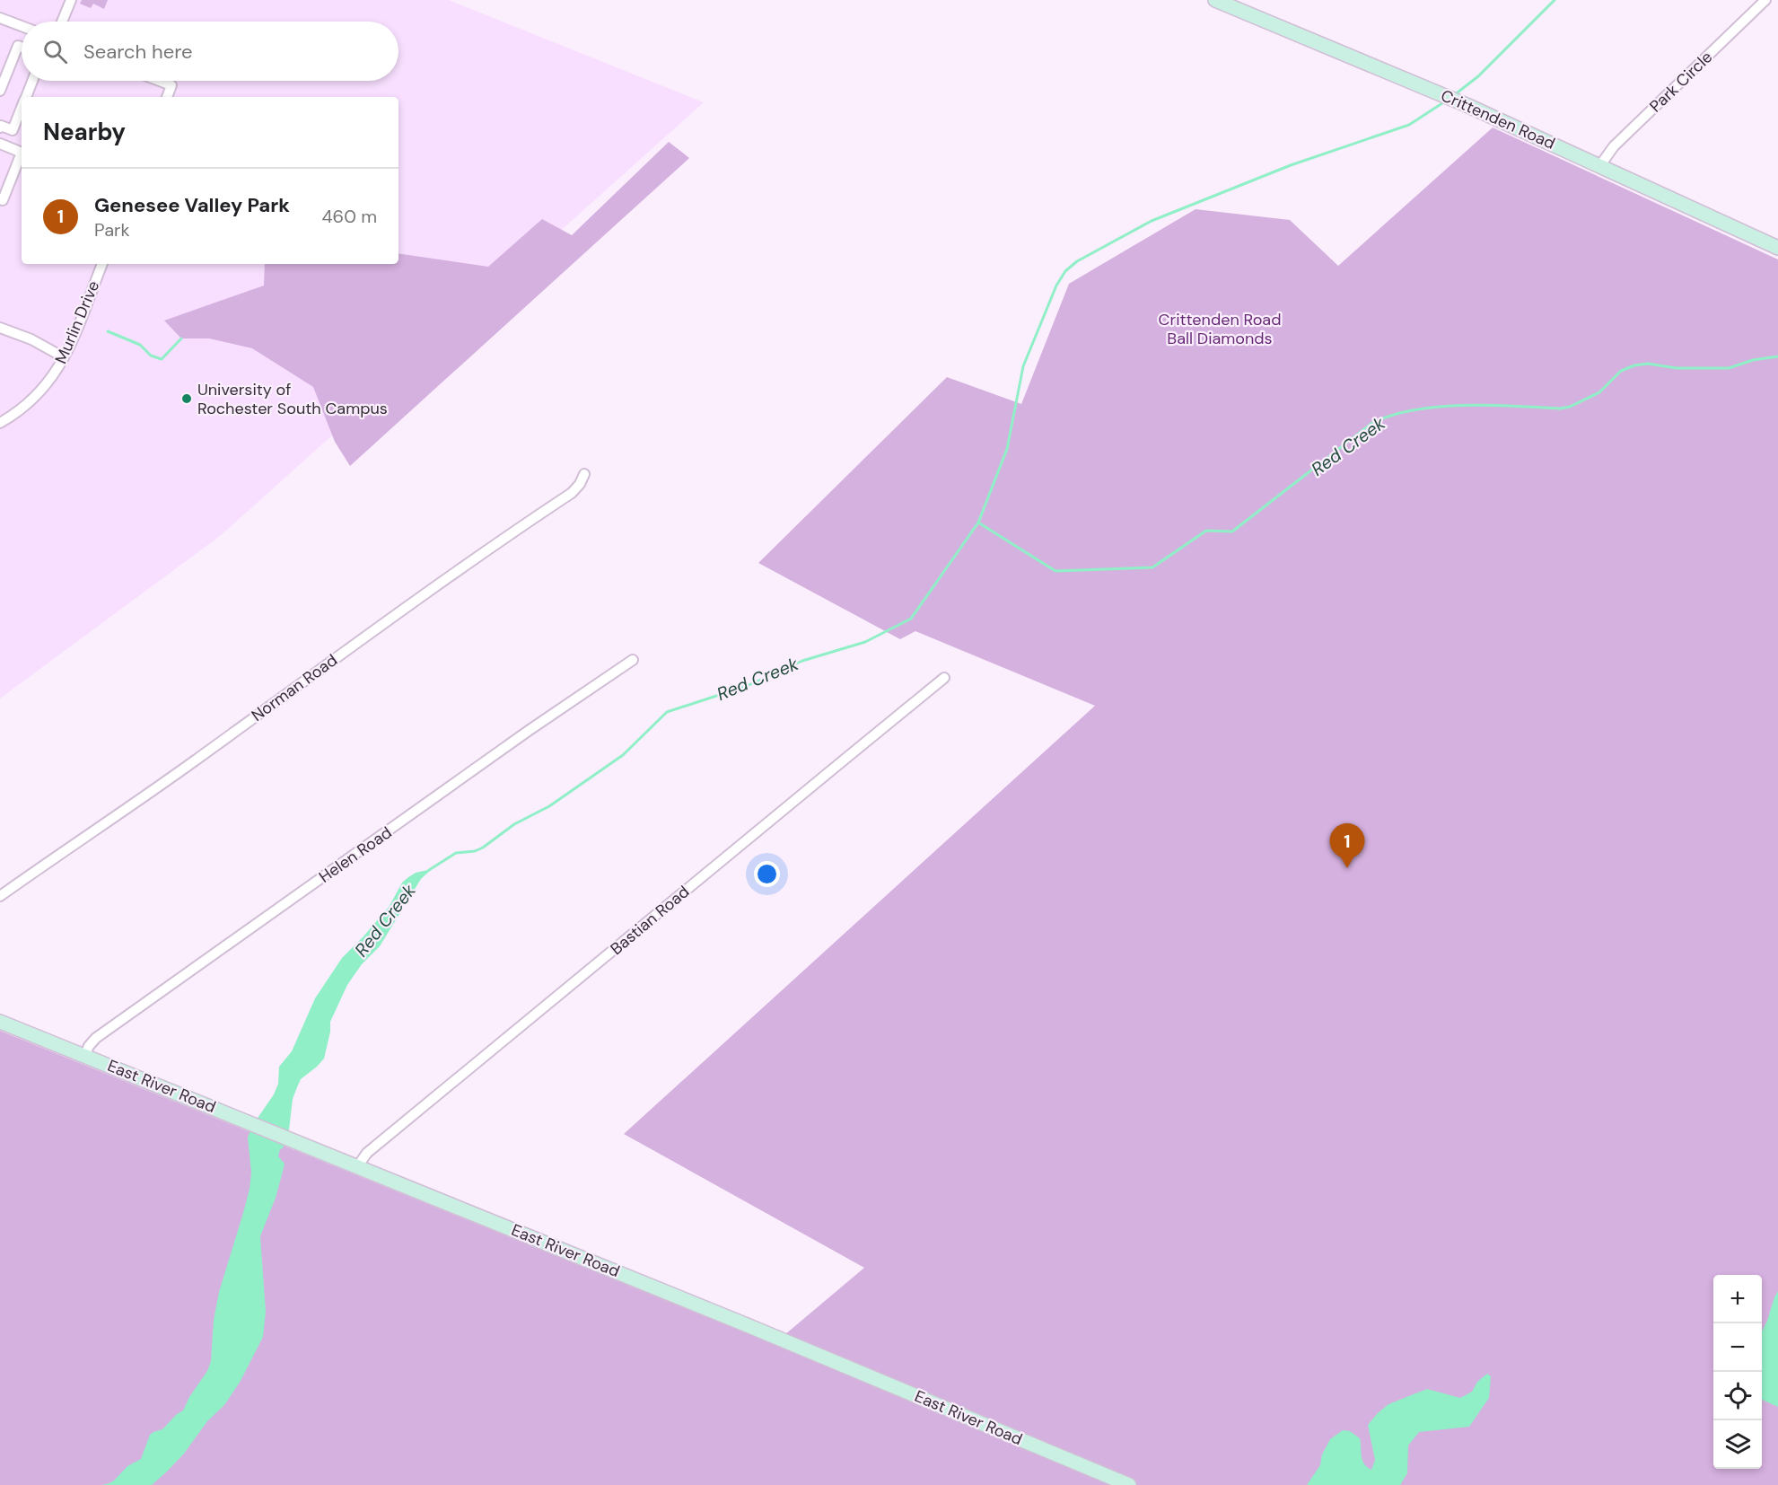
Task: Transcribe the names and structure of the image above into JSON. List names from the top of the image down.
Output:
{
  "streets": {
    "street": [
      "Park Circle",
      "Crittenden Road",
      "Murlin Drive",
      "Norman Road",
      "Helen Road",
      "Bastian Road",
      "East River Road"
    ]
  },
  "crossings": [
    ["Park Circle", "Crittenden Road"],
    ["Helen Road", "East River Road"],
    ["Bastian Road", "East River Road"]
  ],
  "water": ["Red Creek"],
  "parks": ["Crittenden Road Ball Diamonds"],
  "places": ["University of Rochester South Campus"],
  "page": {
    "search": "Search here",
    "heading": "Nearby",
    "list": [
      {
        "mark": "1",
        "name": "Genesee Valley Park",
        "note": "Park",
        "value": "460 m"
      }
    ],
    "pins": "1",
    "map_buttons": ["+", "−"]
  }
}
